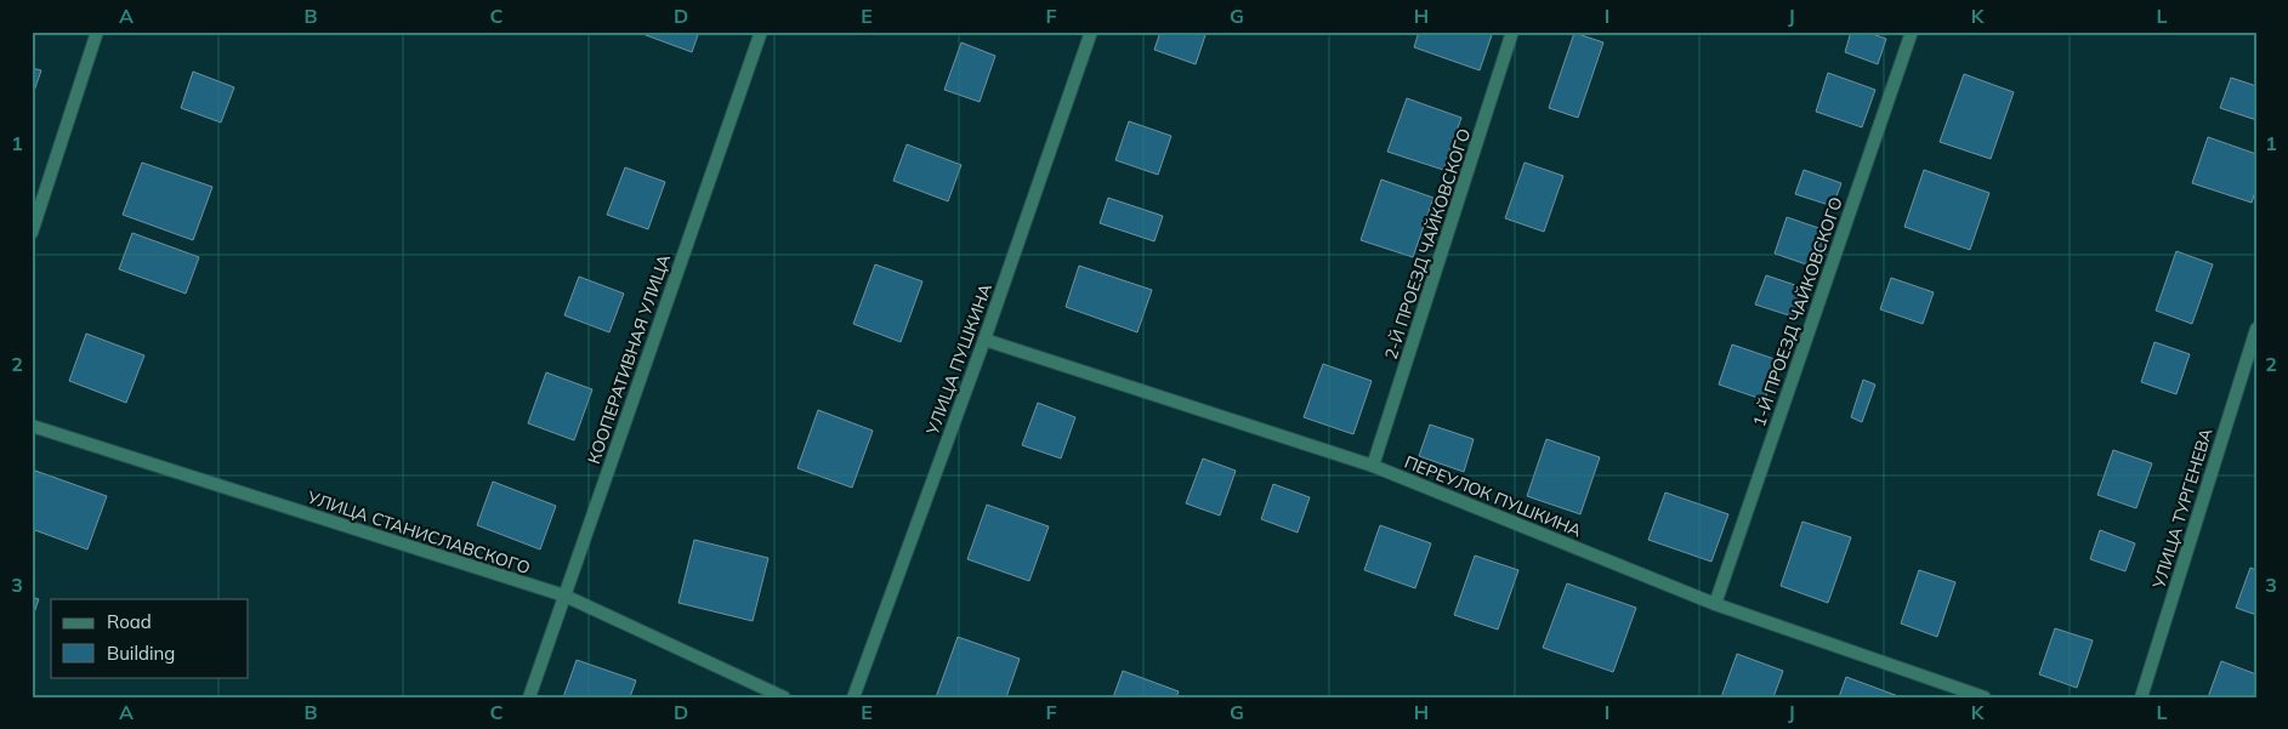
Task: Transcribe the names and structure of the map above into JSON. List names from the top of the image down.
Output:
{
  "streets": {
    "street": [
      "2-Й ПРОЕЗД ЧАЙКОВСКОГО",
      "1-Й ПРОЕЗД ЧАЙКОВСКОГО",
      "КООПЕРАТИВНАЯ УЛИЦА",
      "УЛИЦА ПУШКИНА",
      "ПЕРЕУЛОК ПУШКИНА",
      "УЛИЦА ТУРГЕНЕВА",
      "УЛИЦА СТАНИСЛАВСКОГО"
    ]
  },
  "crossings": [
    ["2-Й ПРОЕЗД ЧАЙКОВСКОГО", "ПЕРЕУЛОК ПУШКИНА"],
    ["1-Й ПРОЕЗД ЧАЙКОВСКОГО", "ПЕРЕУЛОК ПУШКИНА"],
    ["КООПЕРАТИВНАЯ УЛИЦА", "УЛИЦА СТАНИСЛАВСКОГО"],
    ["УЛИЦА ПУШКИНА", "ПЕРЕУЛОК ПУШКИНА"]
  ],
  "legend": ["Road", "Building"],
  "grid": {
    "columns": [
      "A",
      "B",
      "C",
      "D",
      "E",
      "F",
      "G",
      "H",
      "I",
      "J",
      "K",
      "L"
    ],
    "rows": ["1", "2", "3"]
  }
}
